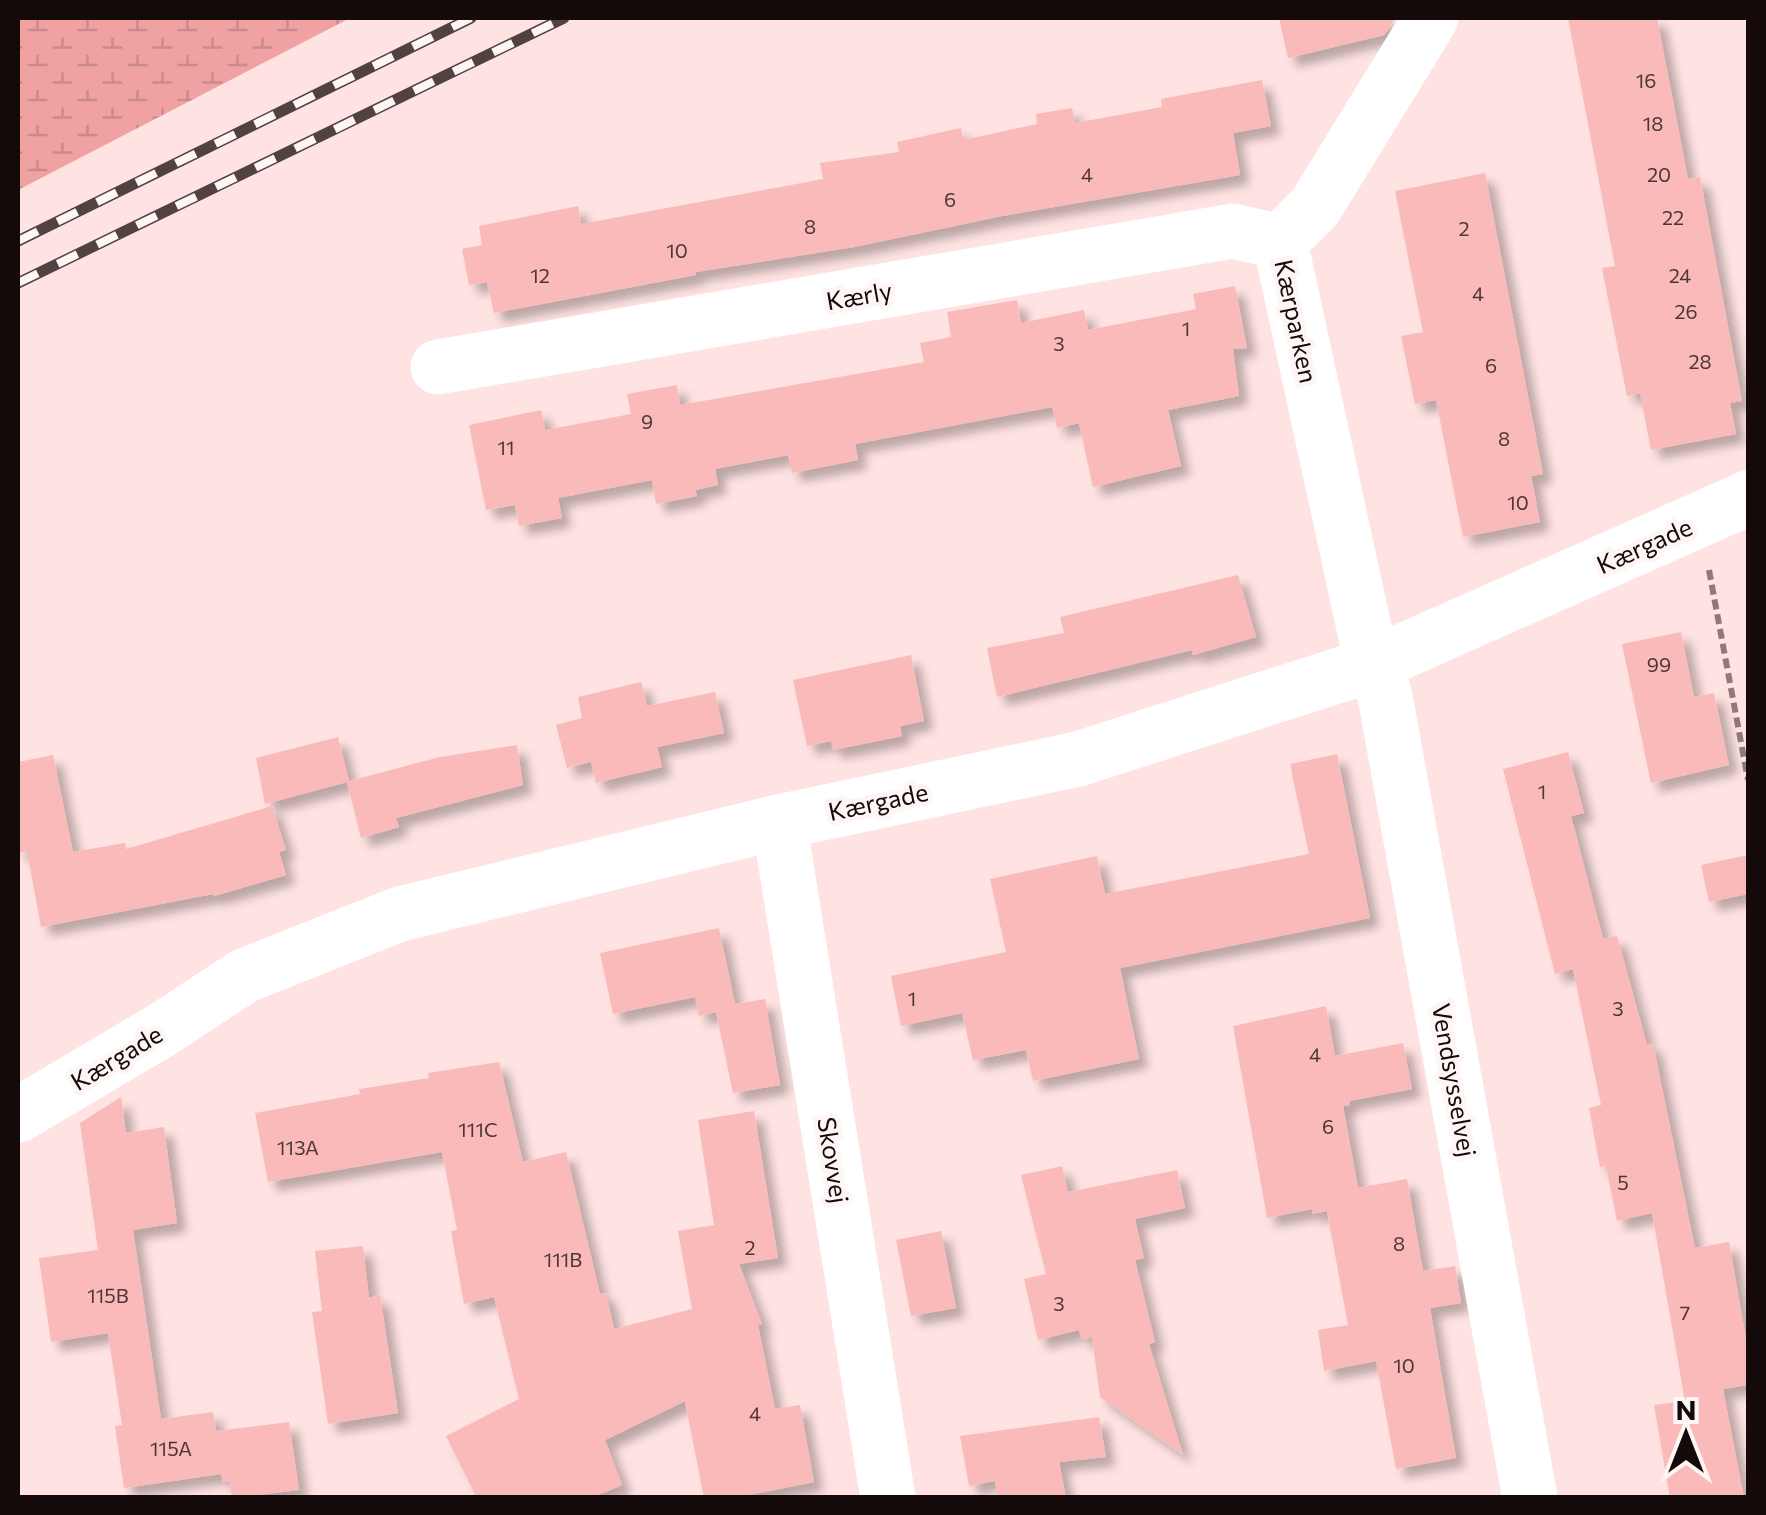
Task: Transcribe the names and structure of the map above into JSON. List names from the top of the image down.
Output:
{
  "streets": {
    "street": [
      "Kærly",
      "Kærparken",
      "Kærgade",
      "Vendsysselvej",
      "Skovvej"
    ]
  },
  "crossings": [
    ["Kærly", "Kærparken"],
    ["Kærparken", "Kærgade"],
    ["Kærparken", "Vendsysselvej"],
    ["Kærgade", "Vendsysselvej"],
    ["Kærgade", "Skovvej"]
  ],
  "house_numbers": [
    "16",
    "18",
    "4",
    "20",
    "6",
    "22",
    "8",
    "2",
    "10",
    "12",
    "24",
    "4",
    "26",
    "1",
    "3",
    "28",
    "6",
    "9",
    "8",
    "11",
    "10",
    "99",
    "1",
    "1",
    "3",
    "4",
    "6",
    "111C",
    "113A",
    "5",
    "8",
    "2",
    "111B",
    "115B",
    "3",
    "7",
    "10",
    "4",
    "115A"
  ],
  "north": "top"
}
